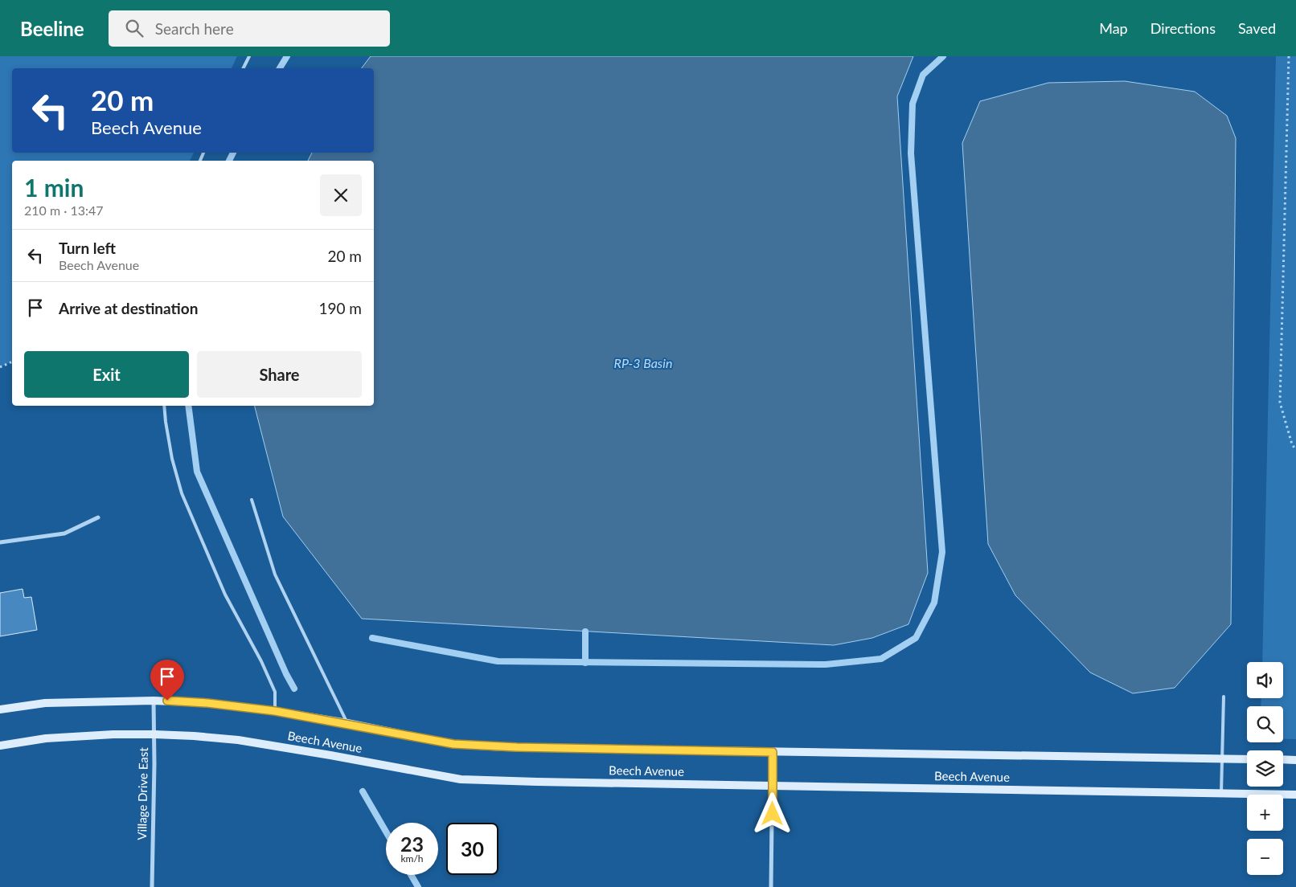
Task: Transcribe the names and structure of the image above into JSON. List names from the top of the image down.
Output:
{
  "streets": {
    "street": ["Beech Avenue", "Village Drive East"]
  },
  "crossings": [
    ["Beech Avenue", "Village Drive East"]
  ],
  "water": ["RP-3 Basin"],
  "page": {
    "header": "Beeline",
    "search": "Search here",
    "nav": ["Map", "Directions", "Saved"],
    "turn": ["20 m", "Beech Avenue"],
    "heading": ["1 min", "210 m · 13:47"],
    "list": [
      {
        "name": "Turn left",
        "note": "Beech Avenue",
        "value": "20 m"
      },
      {
        "name": "Arrive at destination",
        "value": "190 m"
      }
    ],
    "buttons": ["Exit", "Share"],
    "map_buttons": ["+", "−"],
    "speed": "23 km/h",
    "limit": "30"
  }
}
